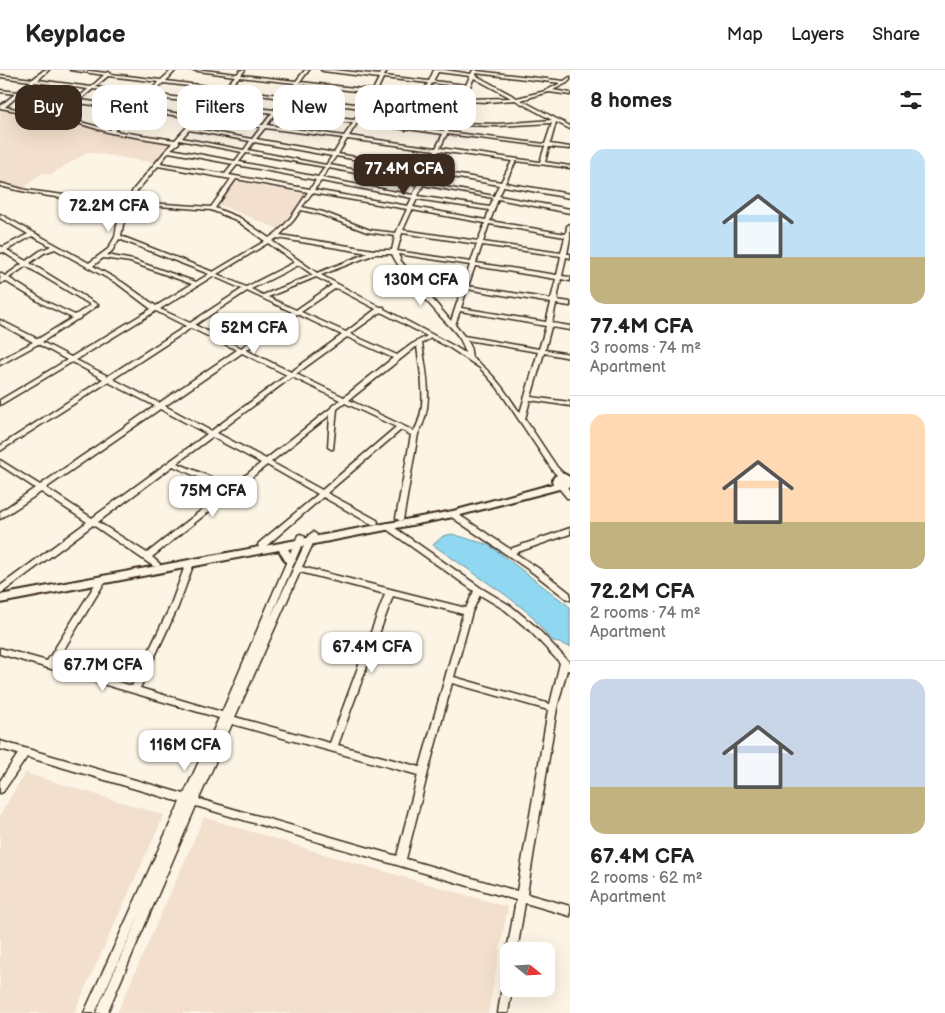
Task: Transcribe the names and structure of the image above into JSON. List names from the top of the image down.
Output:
{
  "north": "right",
  "page": {
    "header": "Keyplace",
    "nav": ["Map", "Layers", "Share"],
    "heading": "8 homes",
    "chip": [
      "Buy",
      "Rent",
      "Filters",
      "New",
      "Apartment"
    ],
    "list": [
      {
        "name": "77.4M CFA",
        "note": "3 rooms · 74 m² · Apartment"
      },
      {
        "name": "72.2M CFA",
        "note": "2 rooms · 74 m² · Apartment"
      },
      {
        "name": "67.4M CFA",
        "note": "2 rooms · 62 m² · Apartment"
      }
    ],
    "price": [
      "77.4M CFA",
      "72.2M CFA",
      "130M CFA",
      "52M CFA",
      "75M CFA",
      "67.4M CFA",
      "67.7M CFA",
      "116M CFA"
    ]
  }
}
